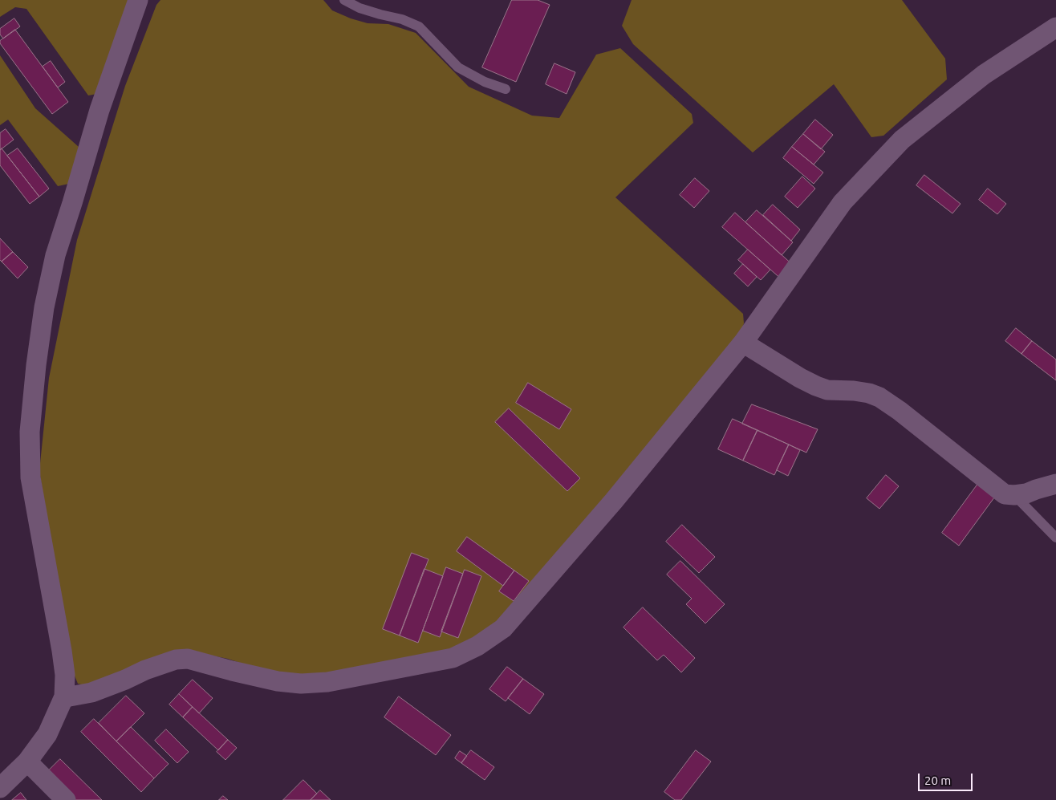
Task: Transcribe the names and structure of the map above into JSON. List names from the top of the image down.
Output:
{
  "scale_bar": "20 m"
}
